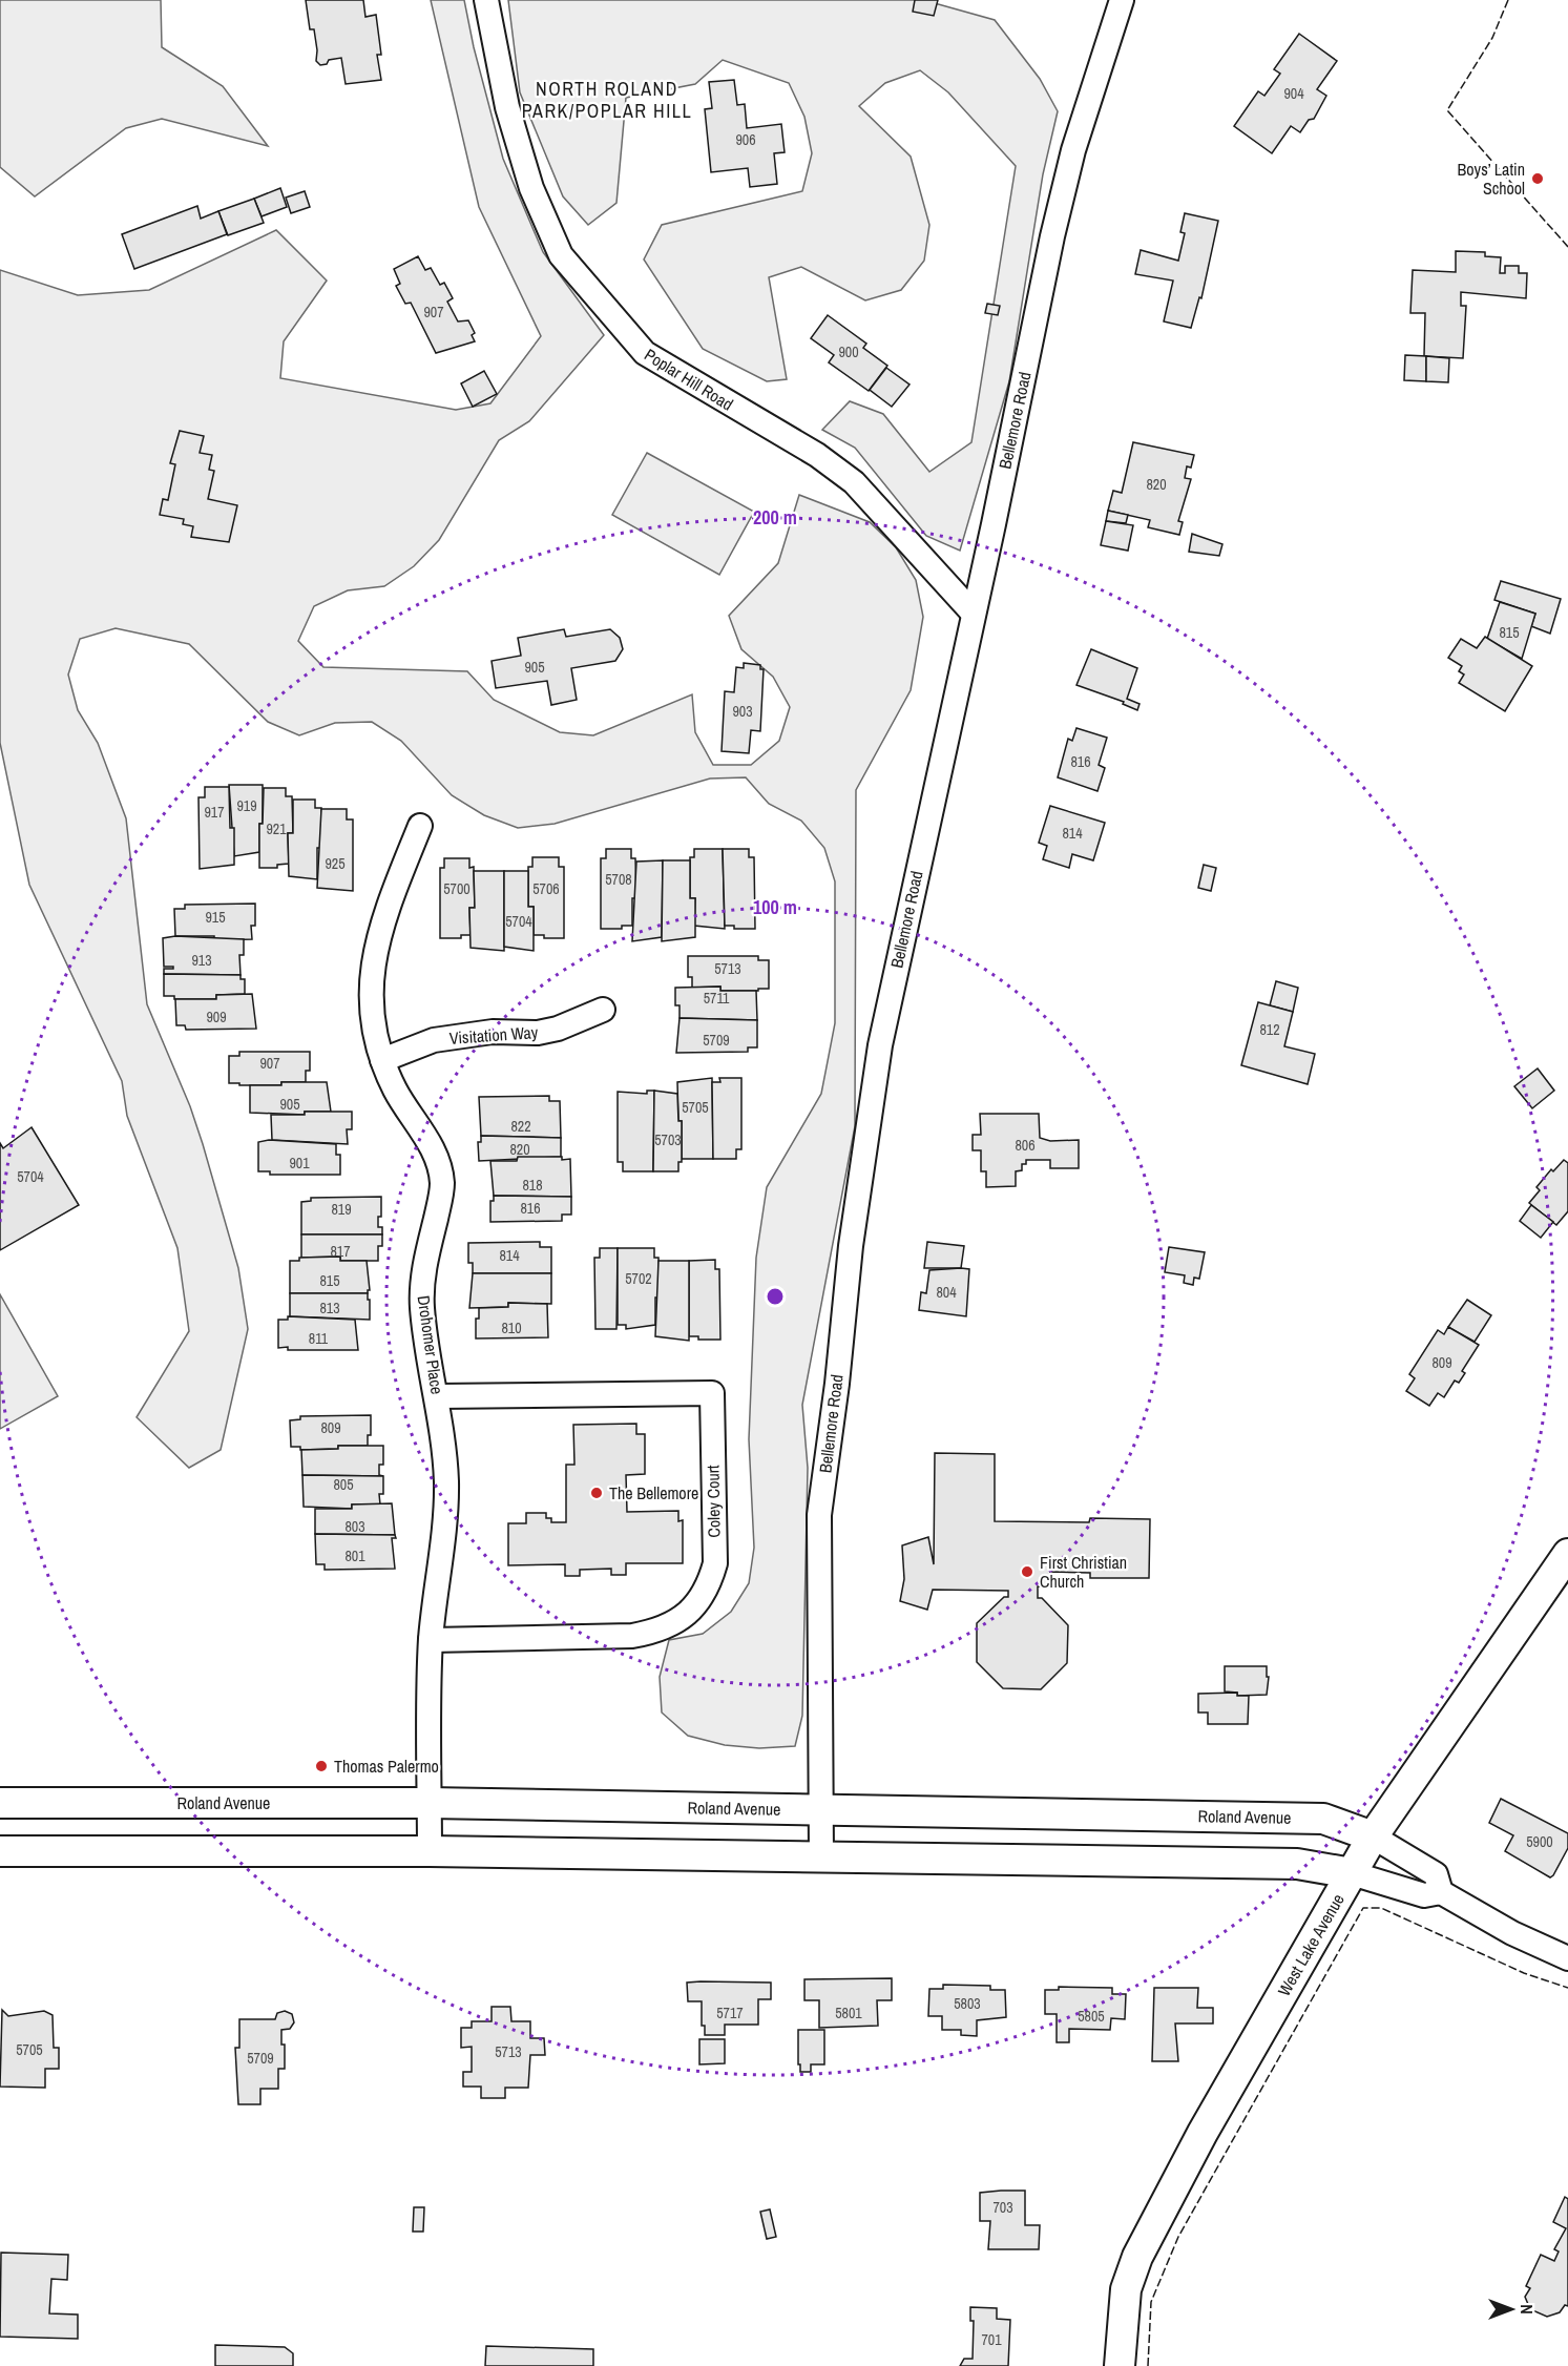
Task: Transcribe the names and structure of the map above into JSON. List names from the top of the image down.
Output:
{
  "streets": {
    "street": [
      "Poplar Hill Road",
      "Bellemore Road",
      "Visitation Way",
      "Drohomer Place",
      "Coley Court",
      "Roland Avenue",
      "West Lake Avenue"
    ]
  },
  "crossings": [
    ["Poplar Hill Road", "Bellemore Road"],
    ["Bellemore Road", "Roland Avenue"],
    ["Visitation Way", "Drohomer Place"],
    ["Drohomer Place", "Coley Court"],
    ["Drohomer Place", "Roland Avenue"],
    ["Roland Avenue", "West Lake Avenue"]
  ],
  "districts": ["NORTH ROLAND PARK/POPLAR HILL"],
  "places": [
    "Boys’ Latin School",
    "The Bellemore",
    "First Christian Church",
    "Thomas Palermo"
  ],
  "house_numbers": [
    "904",
    "906",
    "907",
    "900",
    "820",
    "815",
    "905",
    "903",
    "816",
    "919",
    "917",
    "921",
    "814",
    "925",
    "5708",
    "5700",
    "5706",
    "915",
    "5704",
    "913",
    "5713",
    "5711",
    "909",
    "812",
    "5709",
    "907",
    "905",
    "5705",
    "822",
    "5703",
    "806",
    "820",
    "901",
    "5704",
    "818",
    "816",
    "819",
    "817",
    "814",
    "5702",
    "815",
    "804",
    "813",
    "810",
    "811",
    "809",
    "809",
    "805",
    "803",
    "801",
    "5900",
    "5803",
    "5717",
    "5801",
    "5805",
    "5705",
    "5713",
    "5709",
    "703",
    "701"
  ],
  "north": "right",
  "rings": ["200 m", "100 m"]
}
